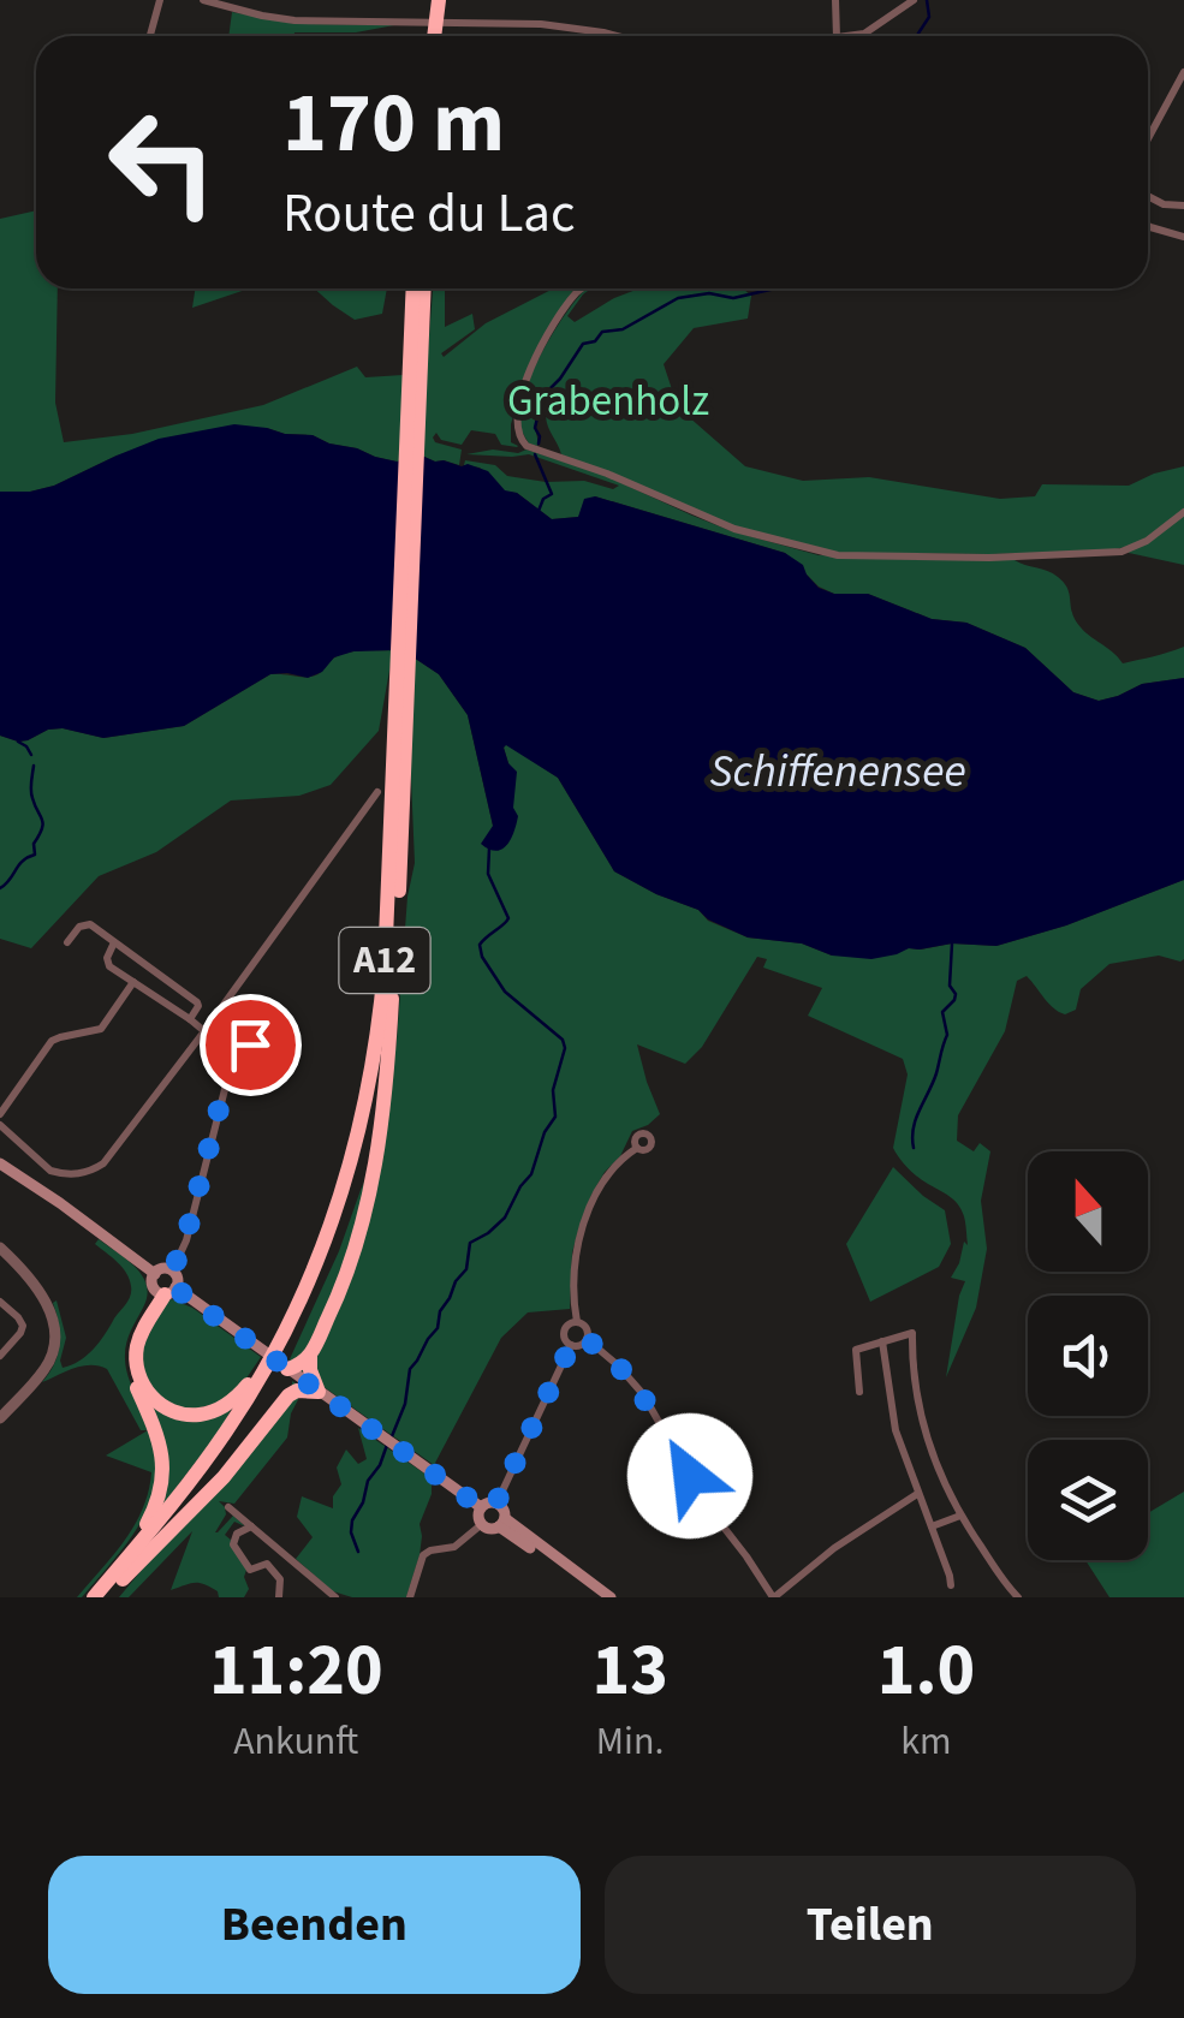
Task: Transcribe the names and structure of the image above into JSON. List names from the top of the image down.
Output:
{
  "streets": {
    "highway": ["A12"]
  },
  "water": ["Schiffenensee"],
  "parks": ["Grabenholz"],
  "north": "top",
  "page": {
    "turn": ["170 m", "Route du Lac"],
    "eta": [
      "11:20",
      "Ankunft",
      "13",
      "Min.",
      "1.0",
      "km"
    ],
    "buttons": ["Beenden", "Teilen"]
  }
}
